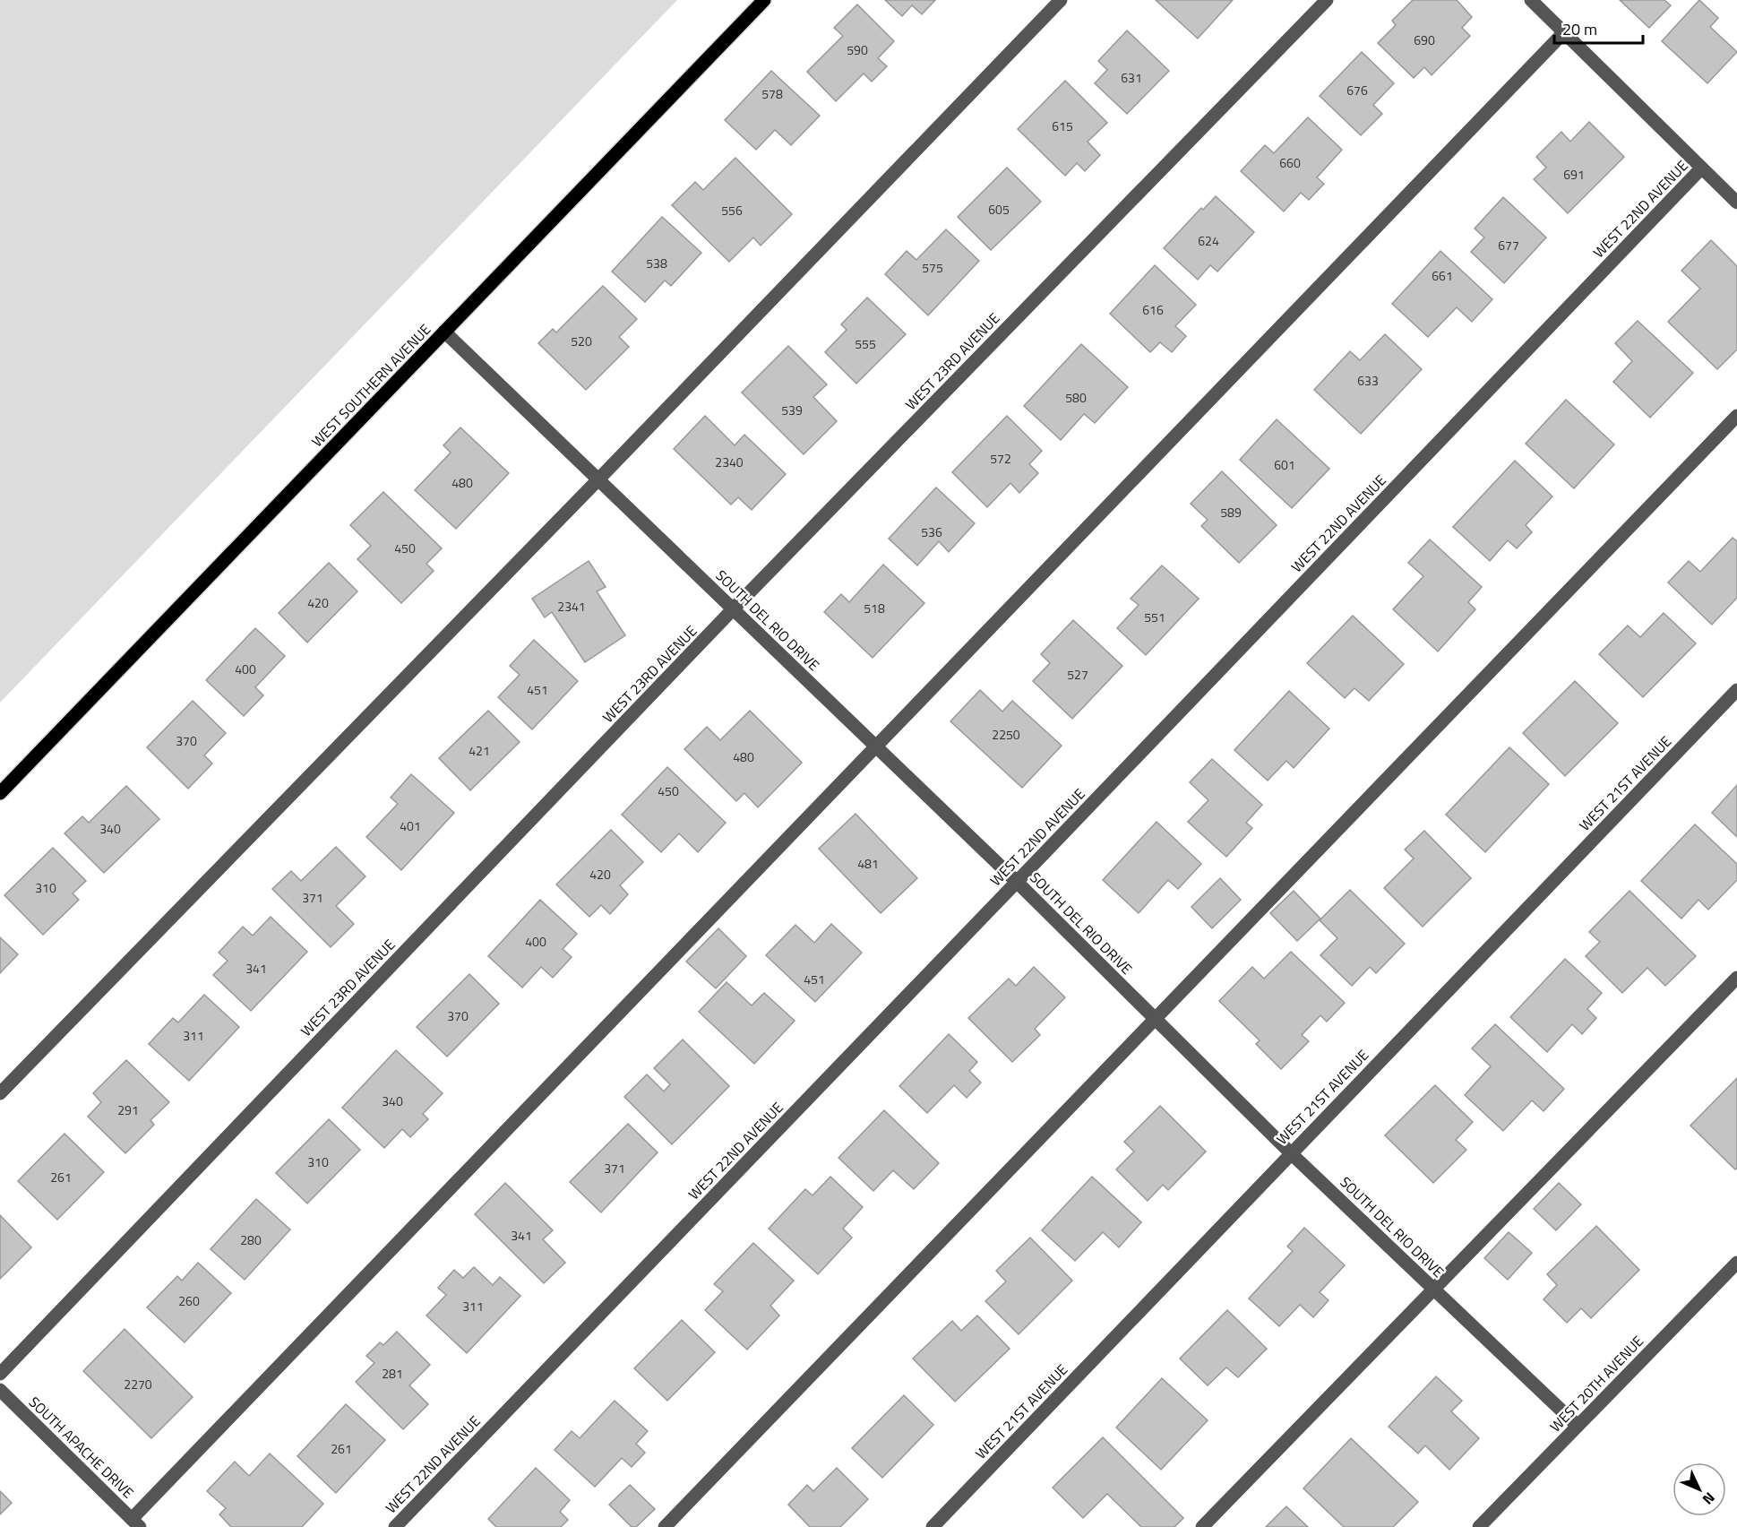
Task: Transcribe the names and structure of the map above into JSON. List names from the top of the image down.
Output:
{
  "streets": {
    "main road": ["WEST SOUTHERN AVENUE"],
    "street": [
      "WEST 22ND AVENUE",
      "WEST 23RD AVENUE",
      "SOUTH DEL RIO DRIVE",
      "WEST 21ST AVENUE",
      "WEST 20TH AVENUE",
      "SOUTH APACHE DRIVE"
    ]
  },
  "crossings": [
    ["WEST 22ND AVENUE", "SOUTH DEL RIO DRIVE"],
    ["WEST 23RD AVENUE", "SOUTH DEL RIO DRIVE"],
    ["WEST SOUTHERN AVENUE", "SOUTH DEL RIO DRIVE"],
    ["SOUTH DEL RIO DRIVE", "WEST 21ST AVENUE"],
    ["SOUTH DEL RIO DRIVE", "WEST 20TH AVENUE"]
  ],
  "house_numbers": [
    "690",
    "590",
    "631",
    "676",
    "578",
    "615",
    "660",
    "691",
    "605",
    "556",
    "624",
    "677",
    "538",
    "575",
    "661",
    "616",
    "520",
    "555",
    "633",
    "580",
    "539",
    "572",
    "2340",
    "601",
    "480",
    "589",
    "536",
    "450",
    "420",
    "2341",
    "518",
    "551",
    "400",
    "527",
    "451",
    "2250",
    "370",
    "421",
    "480",
    "450",
    "401",
    "340",
    "481",
    "420",
    "310",
    "371",
    "400",
    "341",
    "451",
    "370",
    "311",
    "340",
    "291",
    "310",
    "371",
    "261",
    "341",
    "280",
    "260",
    "311",
    "281",
    "2270",
    "261"
  ],
  "scale_bar": "20 m",
  "north": "bottom right"
}
